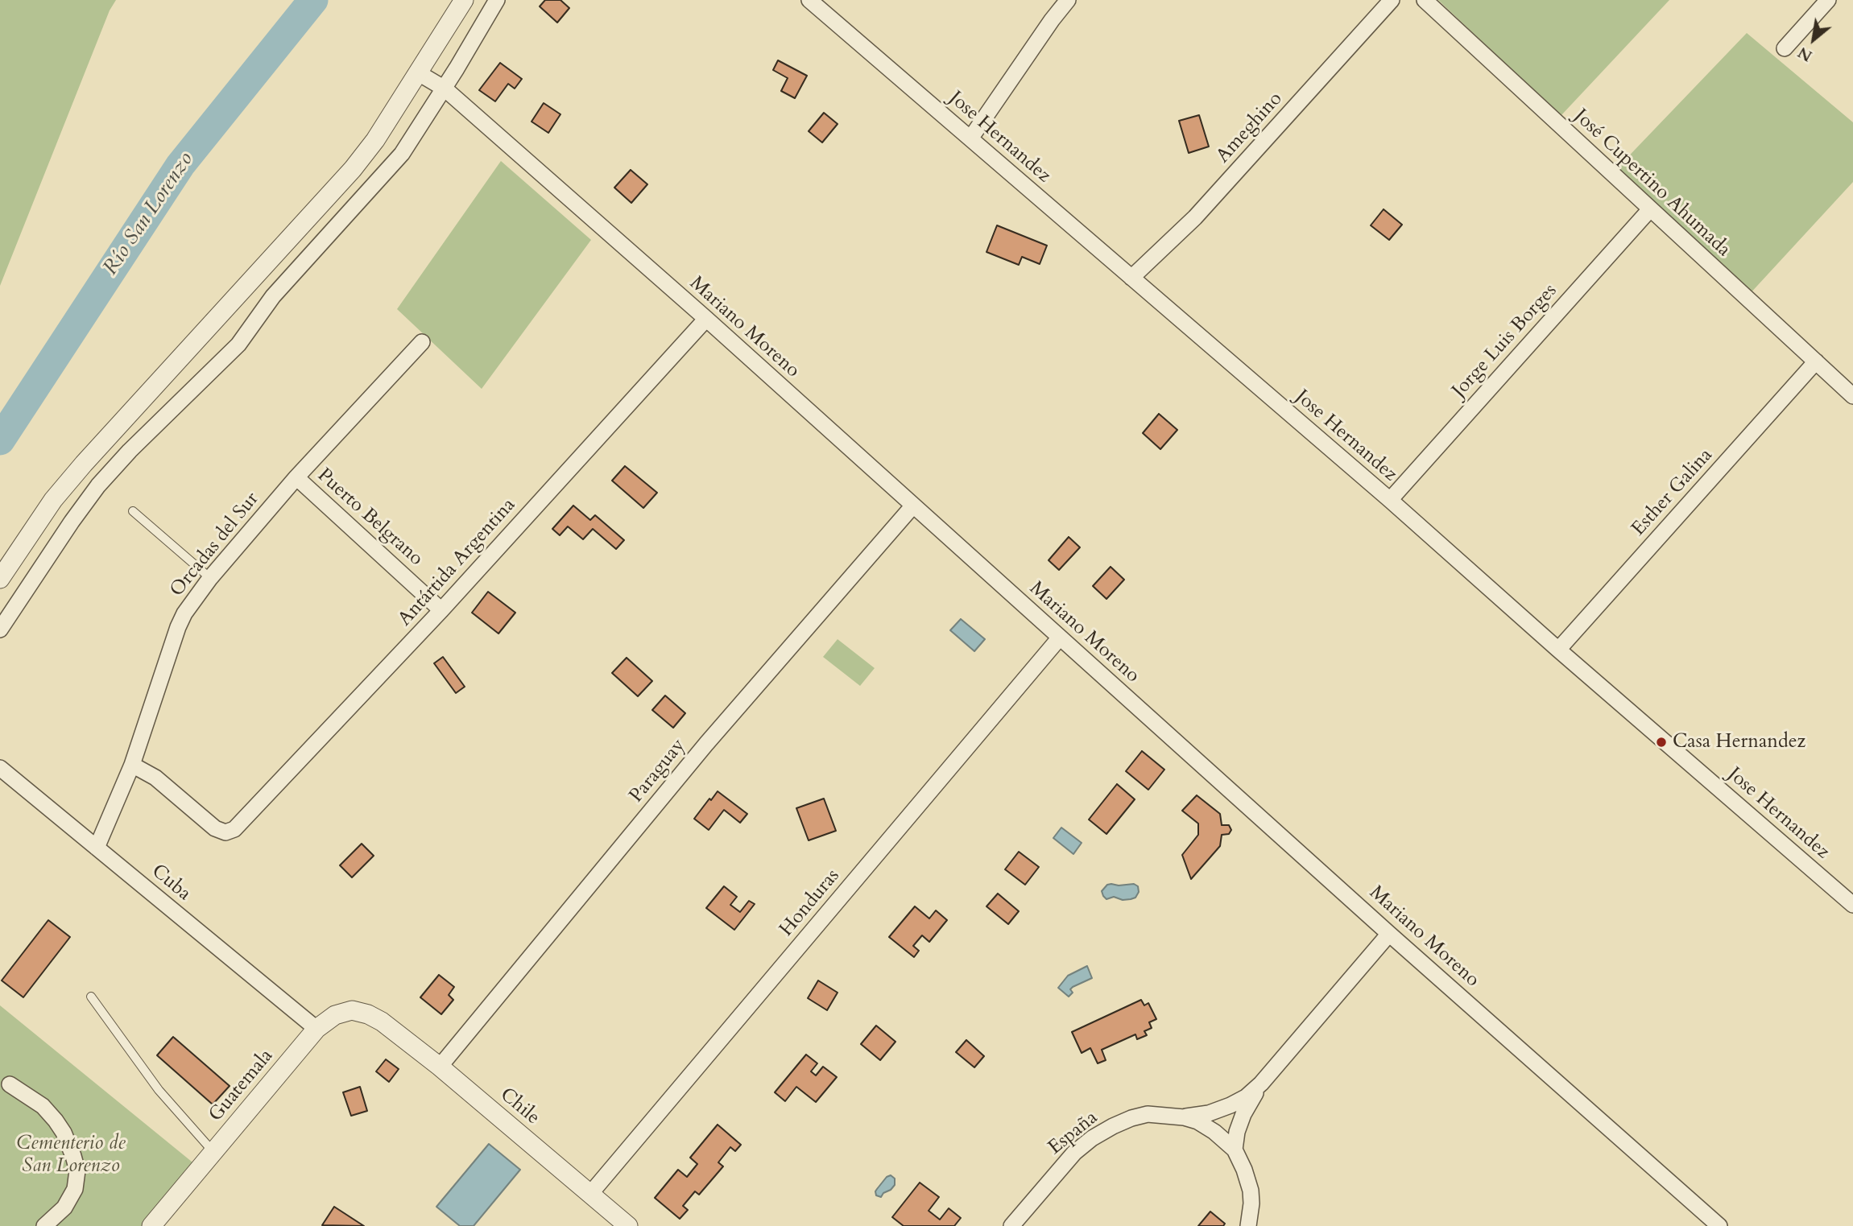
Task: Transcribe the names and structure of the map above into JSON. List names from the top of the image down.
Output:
{
  "streets": {
    "street": [
      "Ameghino",
      "Jose Hernandez",
      "José Cupertino Ahumada",
      "Mariano Moreno",
      "Jorge Luis Borges",
      "Esther Galina",
      "Puerto Belgrano",
      "Orcadas del Sur",
      "Antártida Argentina",
      "Paraguay",
      "Cuba",
      "Honduras",
      "Guatemala",
      "Chile",
      "España"
    ]
  },
  "crossings": [
    ["Ameghino", "Jose Hernandez"],
    ["Jose Hernandez", "Jorge Luis Borges"],
    ["Jose Hernandez", "Esther Galina"],
    ["José Cupertino Ahumada", "Jorge Luis Borges"],
    ["José Cupertino Ahumada", "Esther Galina"],
    ["Mariano Moreno", "Antártida Argentina"],
    ["Mariano Moreno", "Paraguay"],
    ["Mariano Moreno", "Honduras"],
    ["Mariano Moreno", "España"],
    ["Puerto Belgrano", "Orcadas del Sur"],
    ["Puerto Belgrano", "Antártida Argentina"],
    ["Orcadas del Sur", "Antártida Argentina"],
    ["Orcadas del Sur", "Cuba"],
    ["Paraguay", "Chile"],
    ["Cuba", "Guatemala"],
    ["Honduras", "Chile"],
    ["Guatemala", "Chile"]
  ],
  "water": ["Río San Lorenzo"],
  "parks": ["Cementerio de San Lorenzo"],
  "places": ["Casa Hernandez"],
  "north": "bottom left"
}
